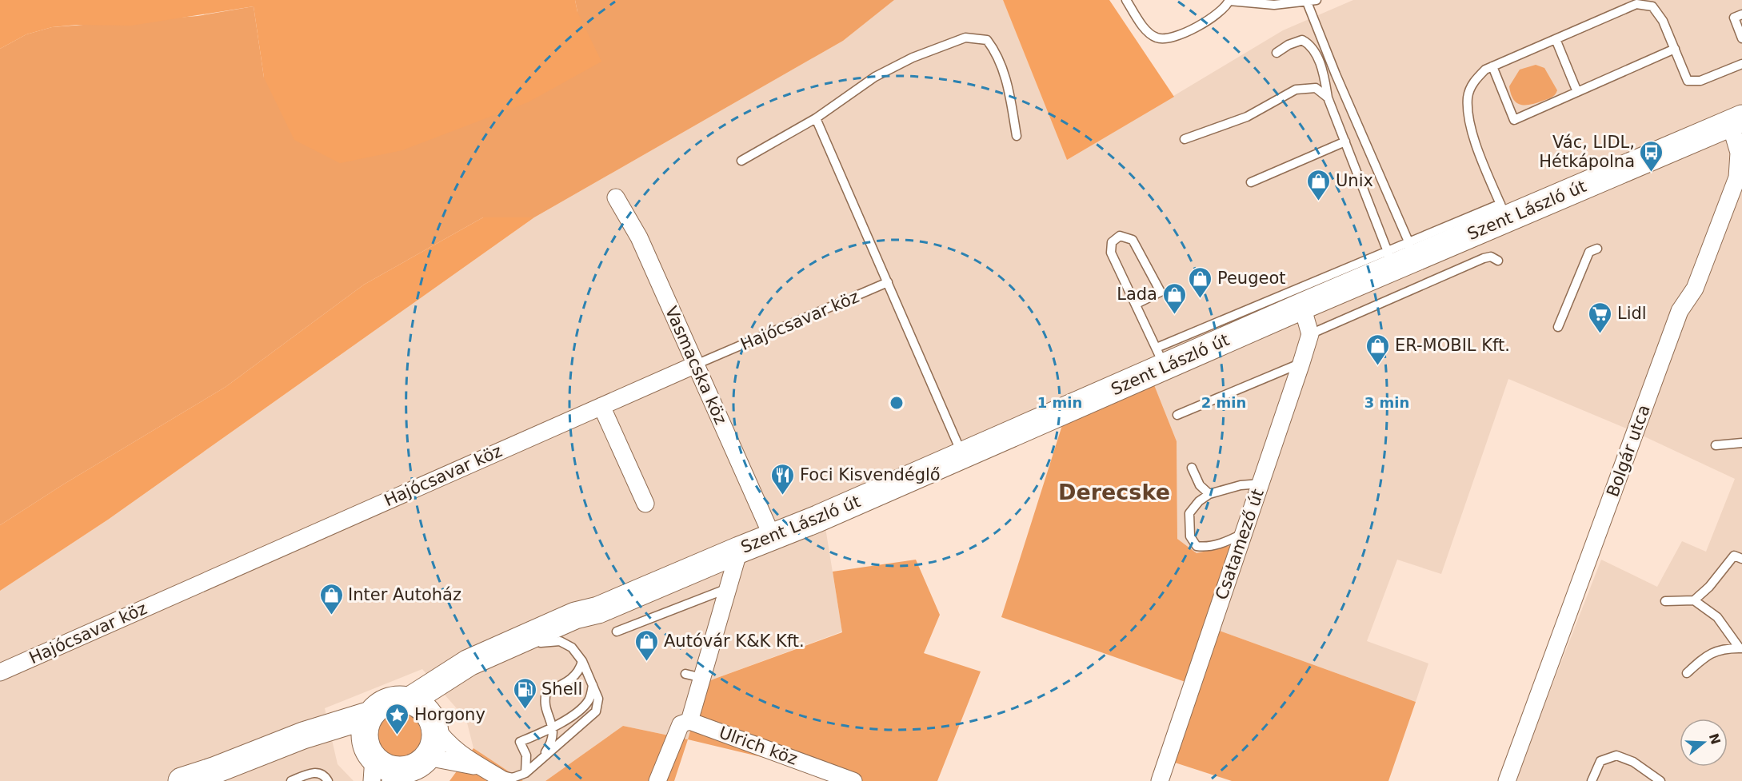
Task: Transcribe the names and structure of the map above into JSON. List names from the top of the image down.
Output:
{
  "streets": {
    "main road": ["Szent László út"],
    "street": [
      "Hajócsavar köz",
      "Vasmacska köz",
      "Bolgár utca",
      "Csatamező út",
      "Ulrich köz"
    ]
  },
  "crossings": [
    ["Szent László út", "Vasmacska köz"],
    ["Szent László út", "Bolgár utca"],
    ["Hajócsavar köz", "Vasmacska köz"]
  ],
  "districts": ["Derecske"],
  "places": {
    "bus stop": ["Vác, LIDL, Hétkápolna"],
    "shop": [
      "Unix",
      "Peugeot",
      "Lada",
      "ER-MOBIL Kft.",
      "Inter Autoház",
      "Autóvár K&K Kft."
    ],
    "supermarket": ["Lidl"],
    "restaurant": ["Foci Kisvendéglő"],
    "fuel station": ["Shell"],
    "place": ["Horgony"]
  },
  "north": "right",
  "rings": ["1 min", "2 min", "3 min"]
}
